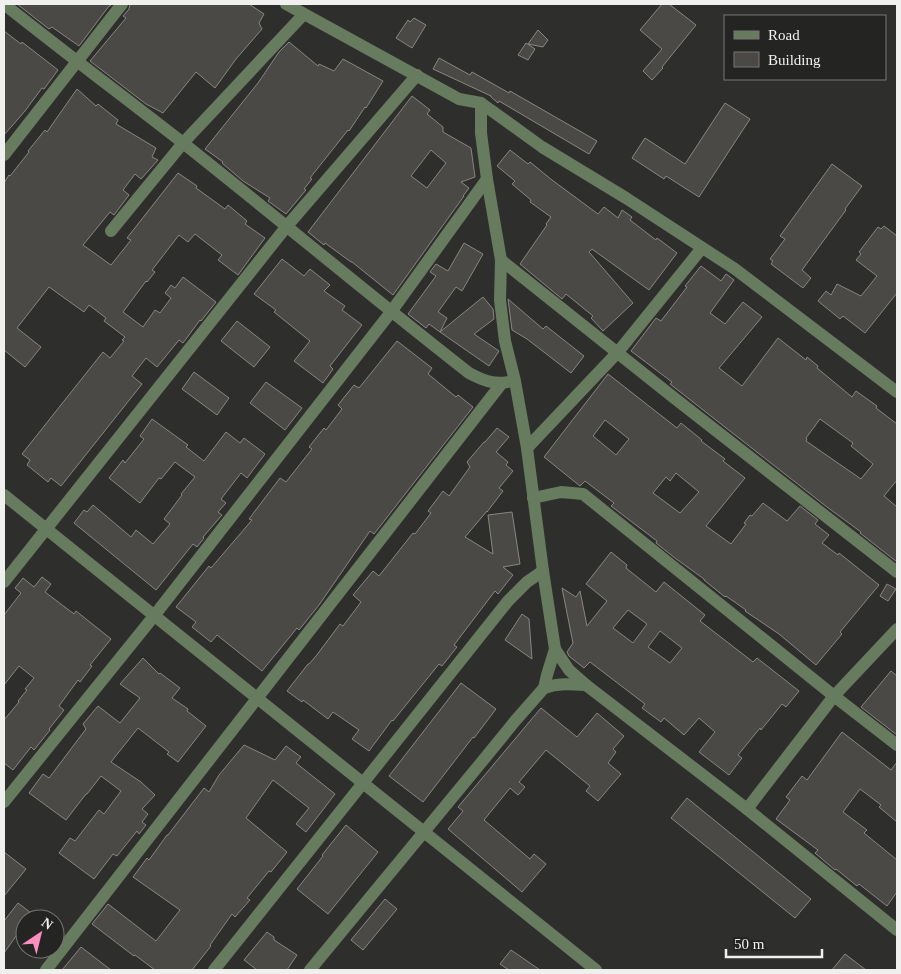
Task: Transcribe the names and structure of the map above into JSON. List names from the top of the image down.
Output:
{
  "legend": ["Road", "Building"],
  "scale_bar": "50 m",
  "north": "top right"
}
